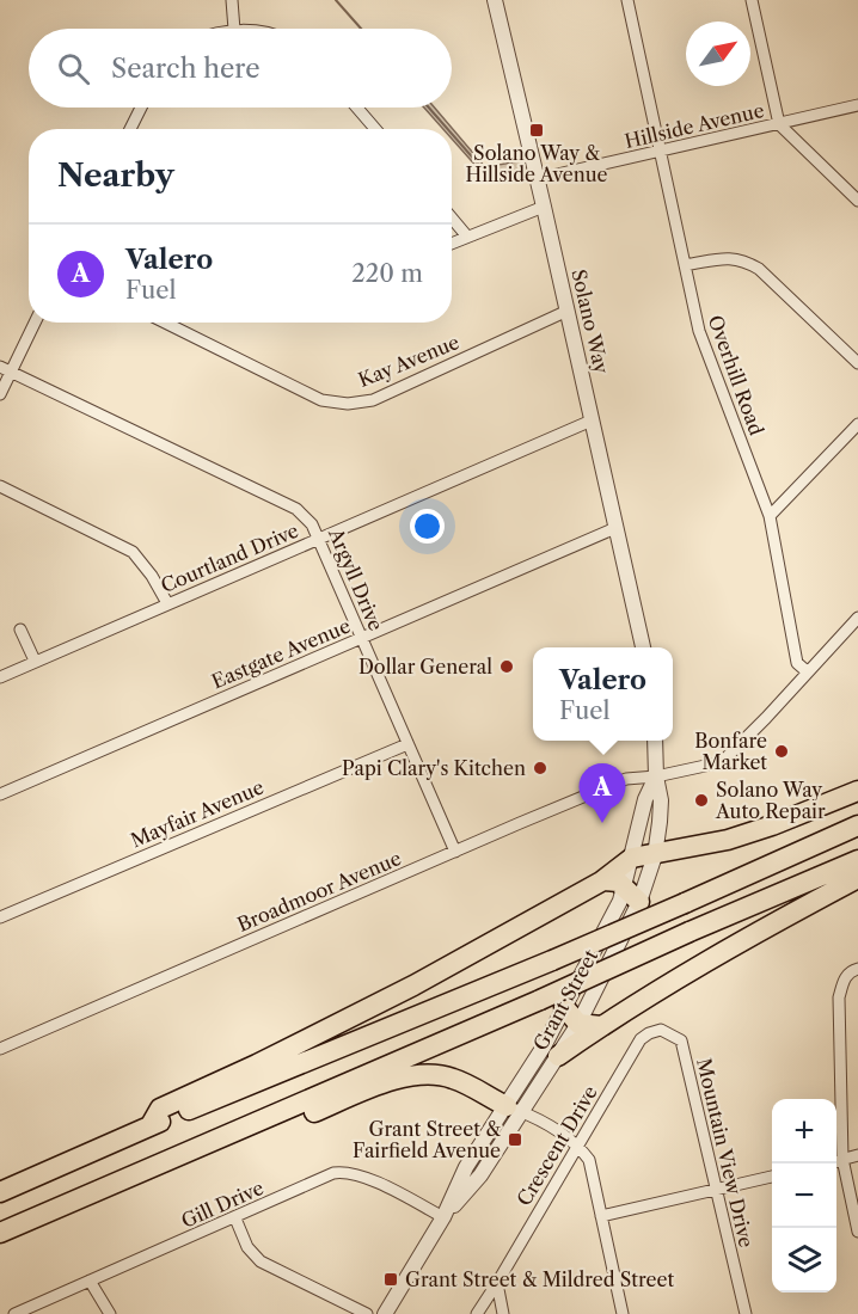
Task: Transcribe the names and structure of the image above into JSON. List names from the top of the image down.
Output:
{
  "streets": {
    "street": [
      "Hillside Avenue",
      "Solano Way",
      "Kay Avenue",
      "Overhill Road",
      "Courtland Drive",
      "Argyll Drive",
      "Eastgate Avenue",
      "Mayfair Avenue",
      "Broadmoor Avenue",
      "Grant Street",
      "Crescent Drive",
      "Mountain View Drive",
      "Gill Drive"
    ]
  },
  "crossings": [
    ["Hillside Avenue", "Solano Way"],
    ["Hillside Avenue", "Overhill Road"],
    ["Solano Way", "Kay Avenue"],
    ["Solano Way", "Courtland Drive"],
    ["Solano Way", "Eastgate Avenue"],
    ["Courtland Drive", "Argyll Drive"],
    ["Argyll Drive", "Eastgate Avenue"],
    ["Argyll Drive", "Mayfair Avenue"],
    ["Argyll Drive", "Broadmoor Avenue"],
    ["Broadmoor Avenue", "Grant Street"],
    ["Grant Street", "Gill Drive"],
    ["Crescent Drive", "Mountain View Drive"]
  ],
  "places": {
    "transit": ["Solano Way & Hillside Avenue", "Grant Street & Fairfield Avenue", "Grant Street & Mildred Street"],
    "other": [
      "Dollar General",
      "Bonfare Market",
      "Papi Clary's Kitchen",
      "Solano Way Auto Repair"
    ]
  },
  "north": "top right",
  "page": {
    "search": "Search here",
    "heading": "Nearby",
    "list": [
      {
        "mark": "A",
        "name": "Valero",
        "note": "Fuel",
        "value": "220 m"
      }
    ],
    "popup": ["Valero", "Fuel"],
    "pins": "A",
    "map_buttons": ["+", "−"]
  }
}
